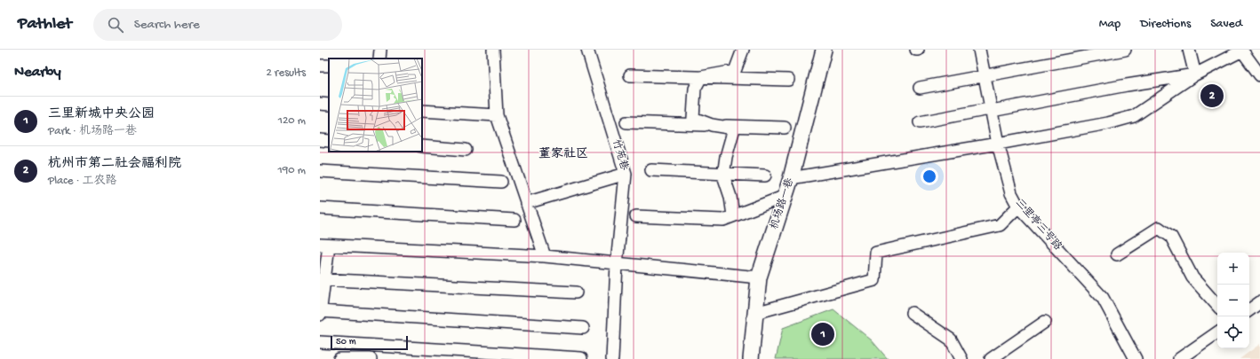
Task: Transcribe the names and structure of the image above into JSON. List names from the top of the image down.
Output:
{
  "streets": {
    "street": ["竹苑巷", "机场路一巷", "三里亭三号路"]
  },
  "districts": ["董家社区"],
  "scale_bar": "50 m",
  "page": {
    "header": "Pathlet",
    "search": "Search here",
    "nav": ["Map", "Directions", "Saved"],
    "heading": ["Nearby", "2 results"],
    "pins": ["2", "1"],
    "list": [
      {
        "mark": "1",
        "name": "三里新城中央公园",
        "note": "Park · 机场路一巷",
        "value": "120 m"
      },
      {
        "mark": "2",
        "name": "杭州市第二社会福利院",
        "note": "Place · 工农路",
        "value": "190 m"
      }
    ],
    "map_buttons": ["+", "−"],
    "scale": "50 m"
  }
}
